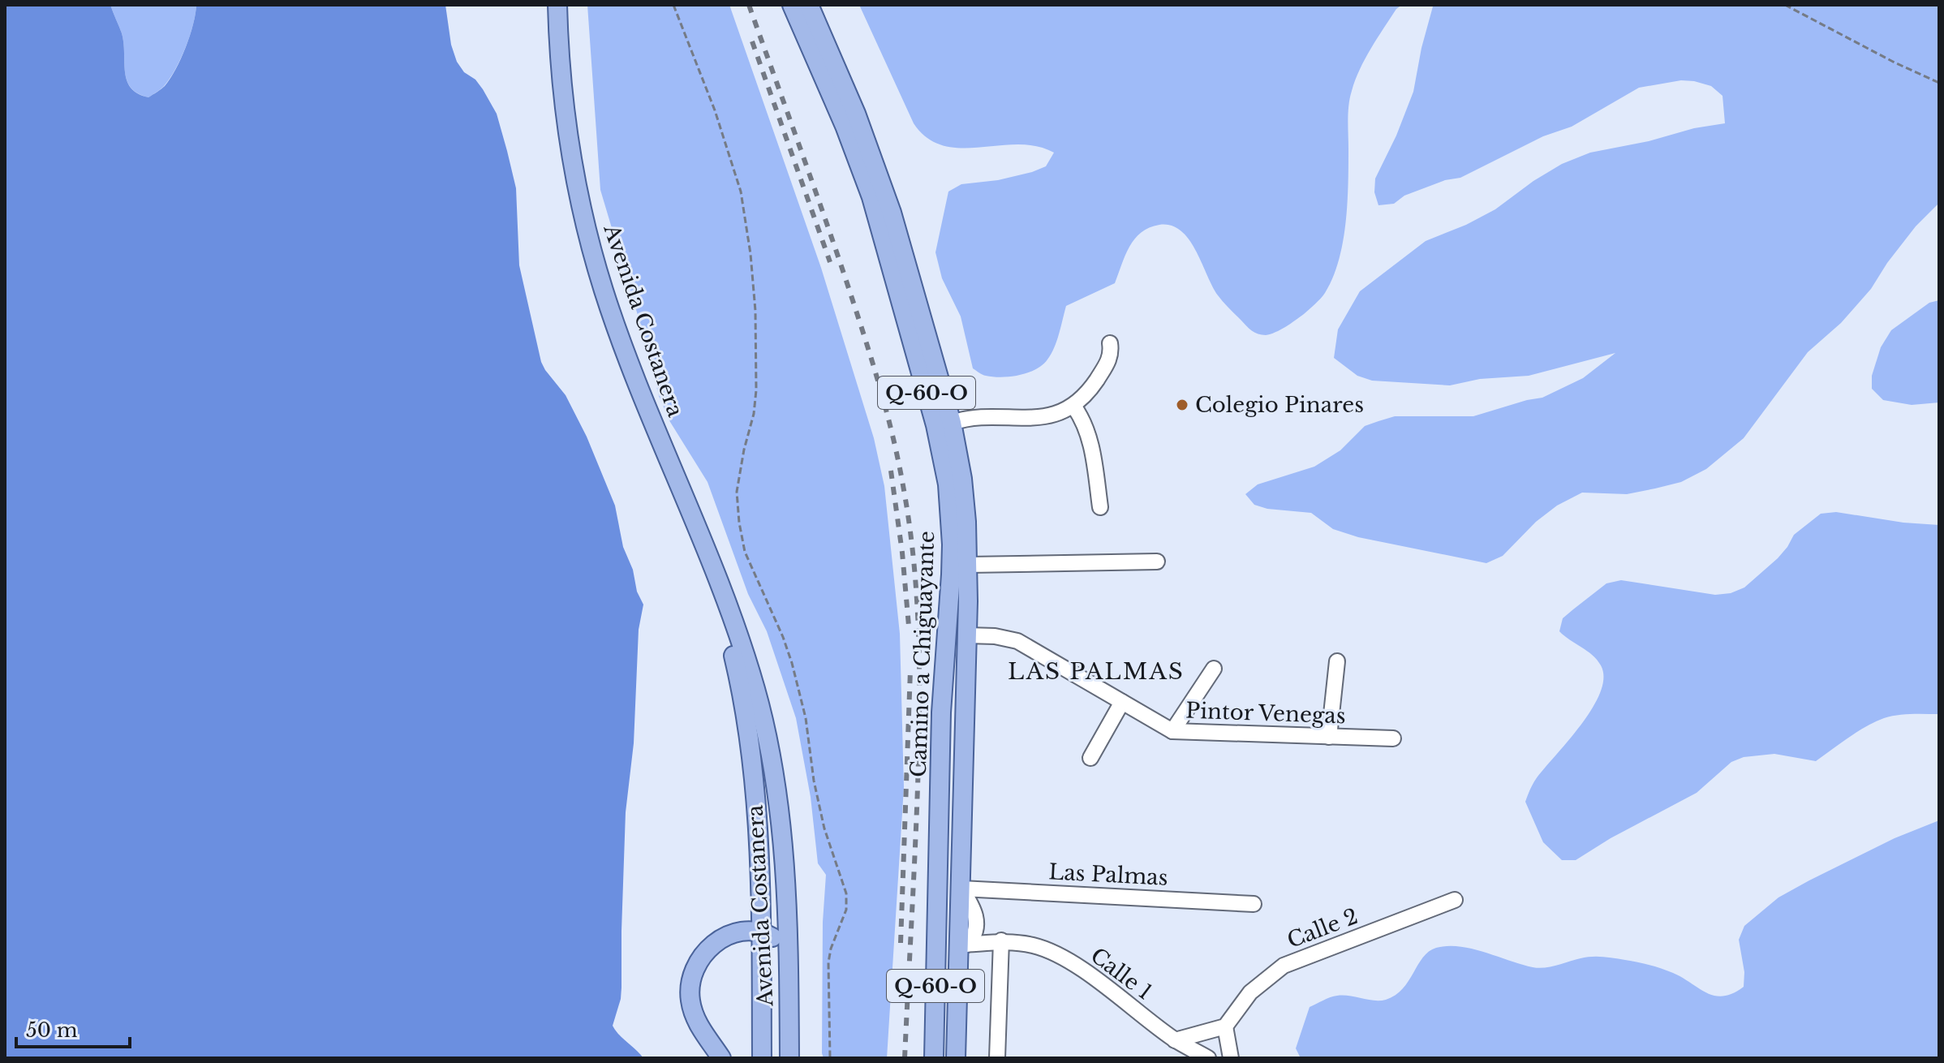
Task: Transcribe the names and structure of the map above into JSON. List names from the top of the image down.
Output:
{
  "streets": {
    "main road": ["Avenida Costanera", "Q-60-O", "Camino a Chiguayante"],
    "street": [
      "Pintor Venegas",
      "Las Palmas",
      "Calle 2",
      "Calle 1"
    ]
  },
  "crossings": [
    ["Camino a Chiguayante", "Pintor Venegas"],
    ["Camino a Chiguayante", "Las Palmas"],
    ["Camino a Chiguayante", "Calle 1"]
  ],
  "districts": ["LAS PALMAS"],
  "places": ["Colegio Pinares"],
  "scale_bar": "50 m"
}
